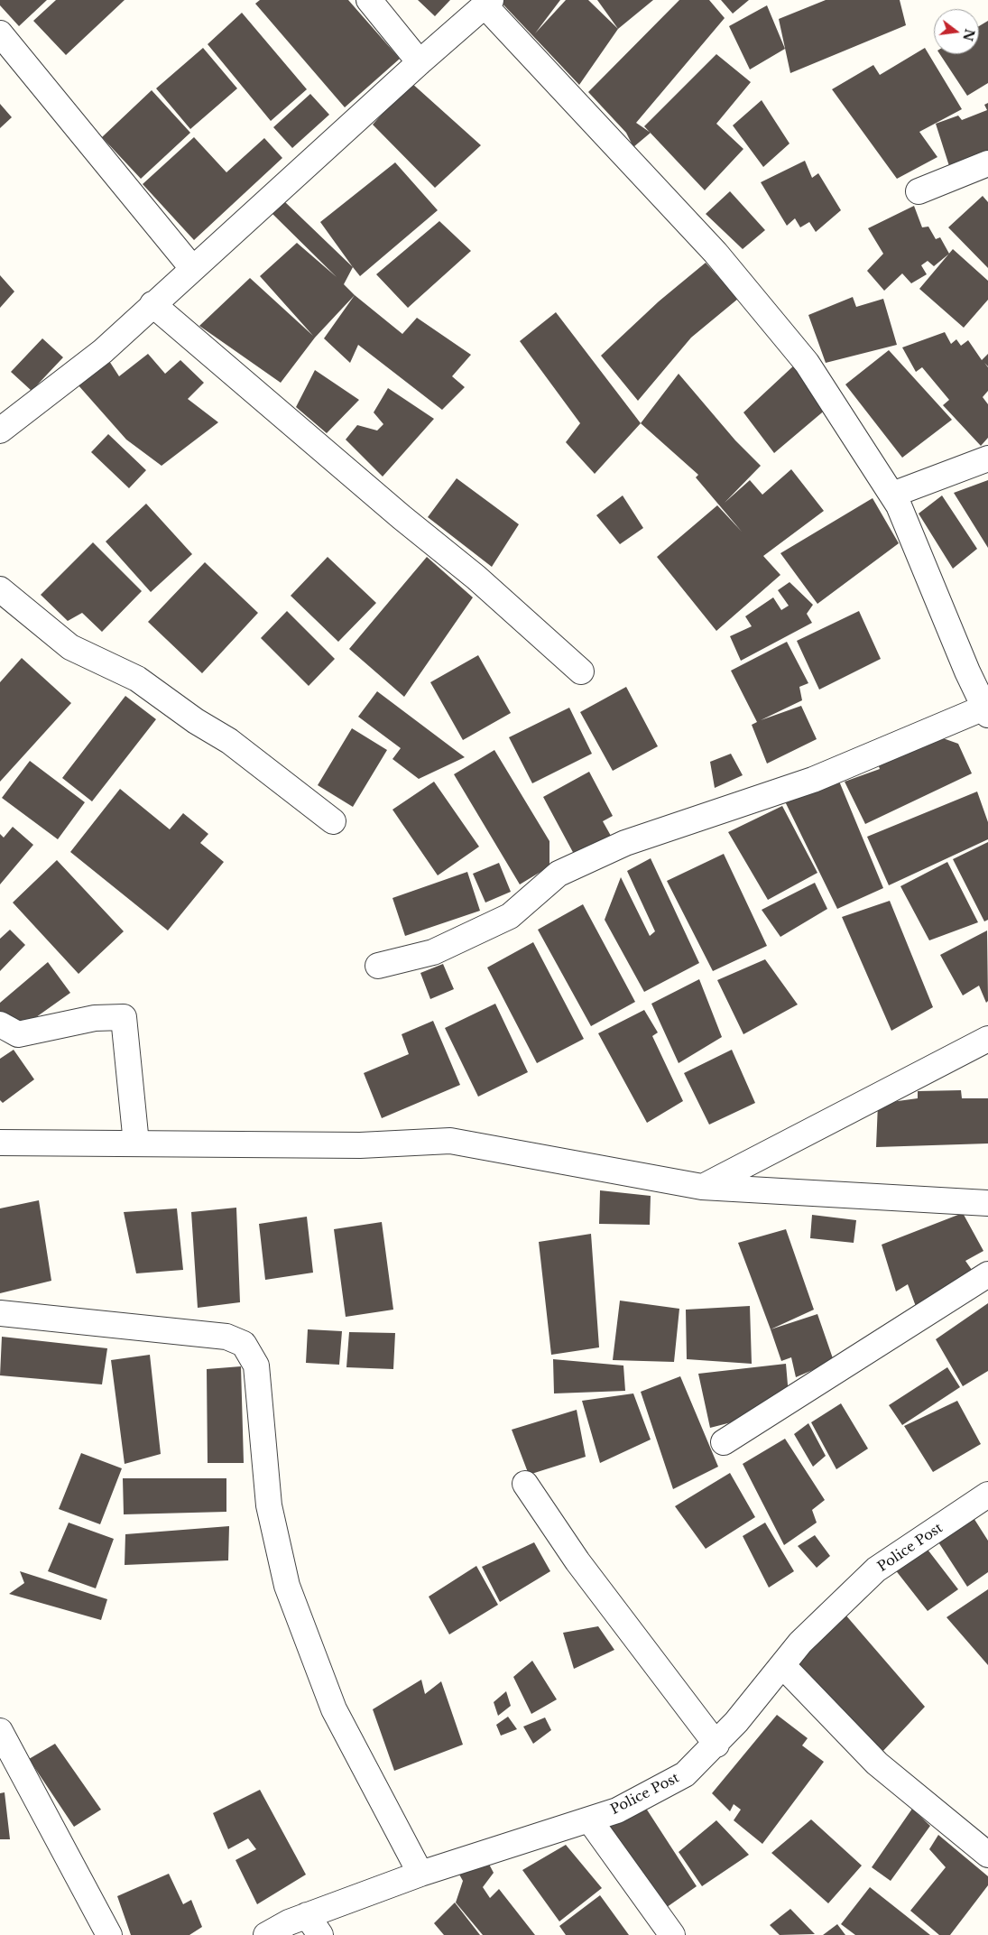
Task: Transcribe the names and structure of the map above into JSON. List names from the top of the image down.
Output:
{
  "streets": {
    "street": ["Police Post"]
  },
  "north": "right"
}
